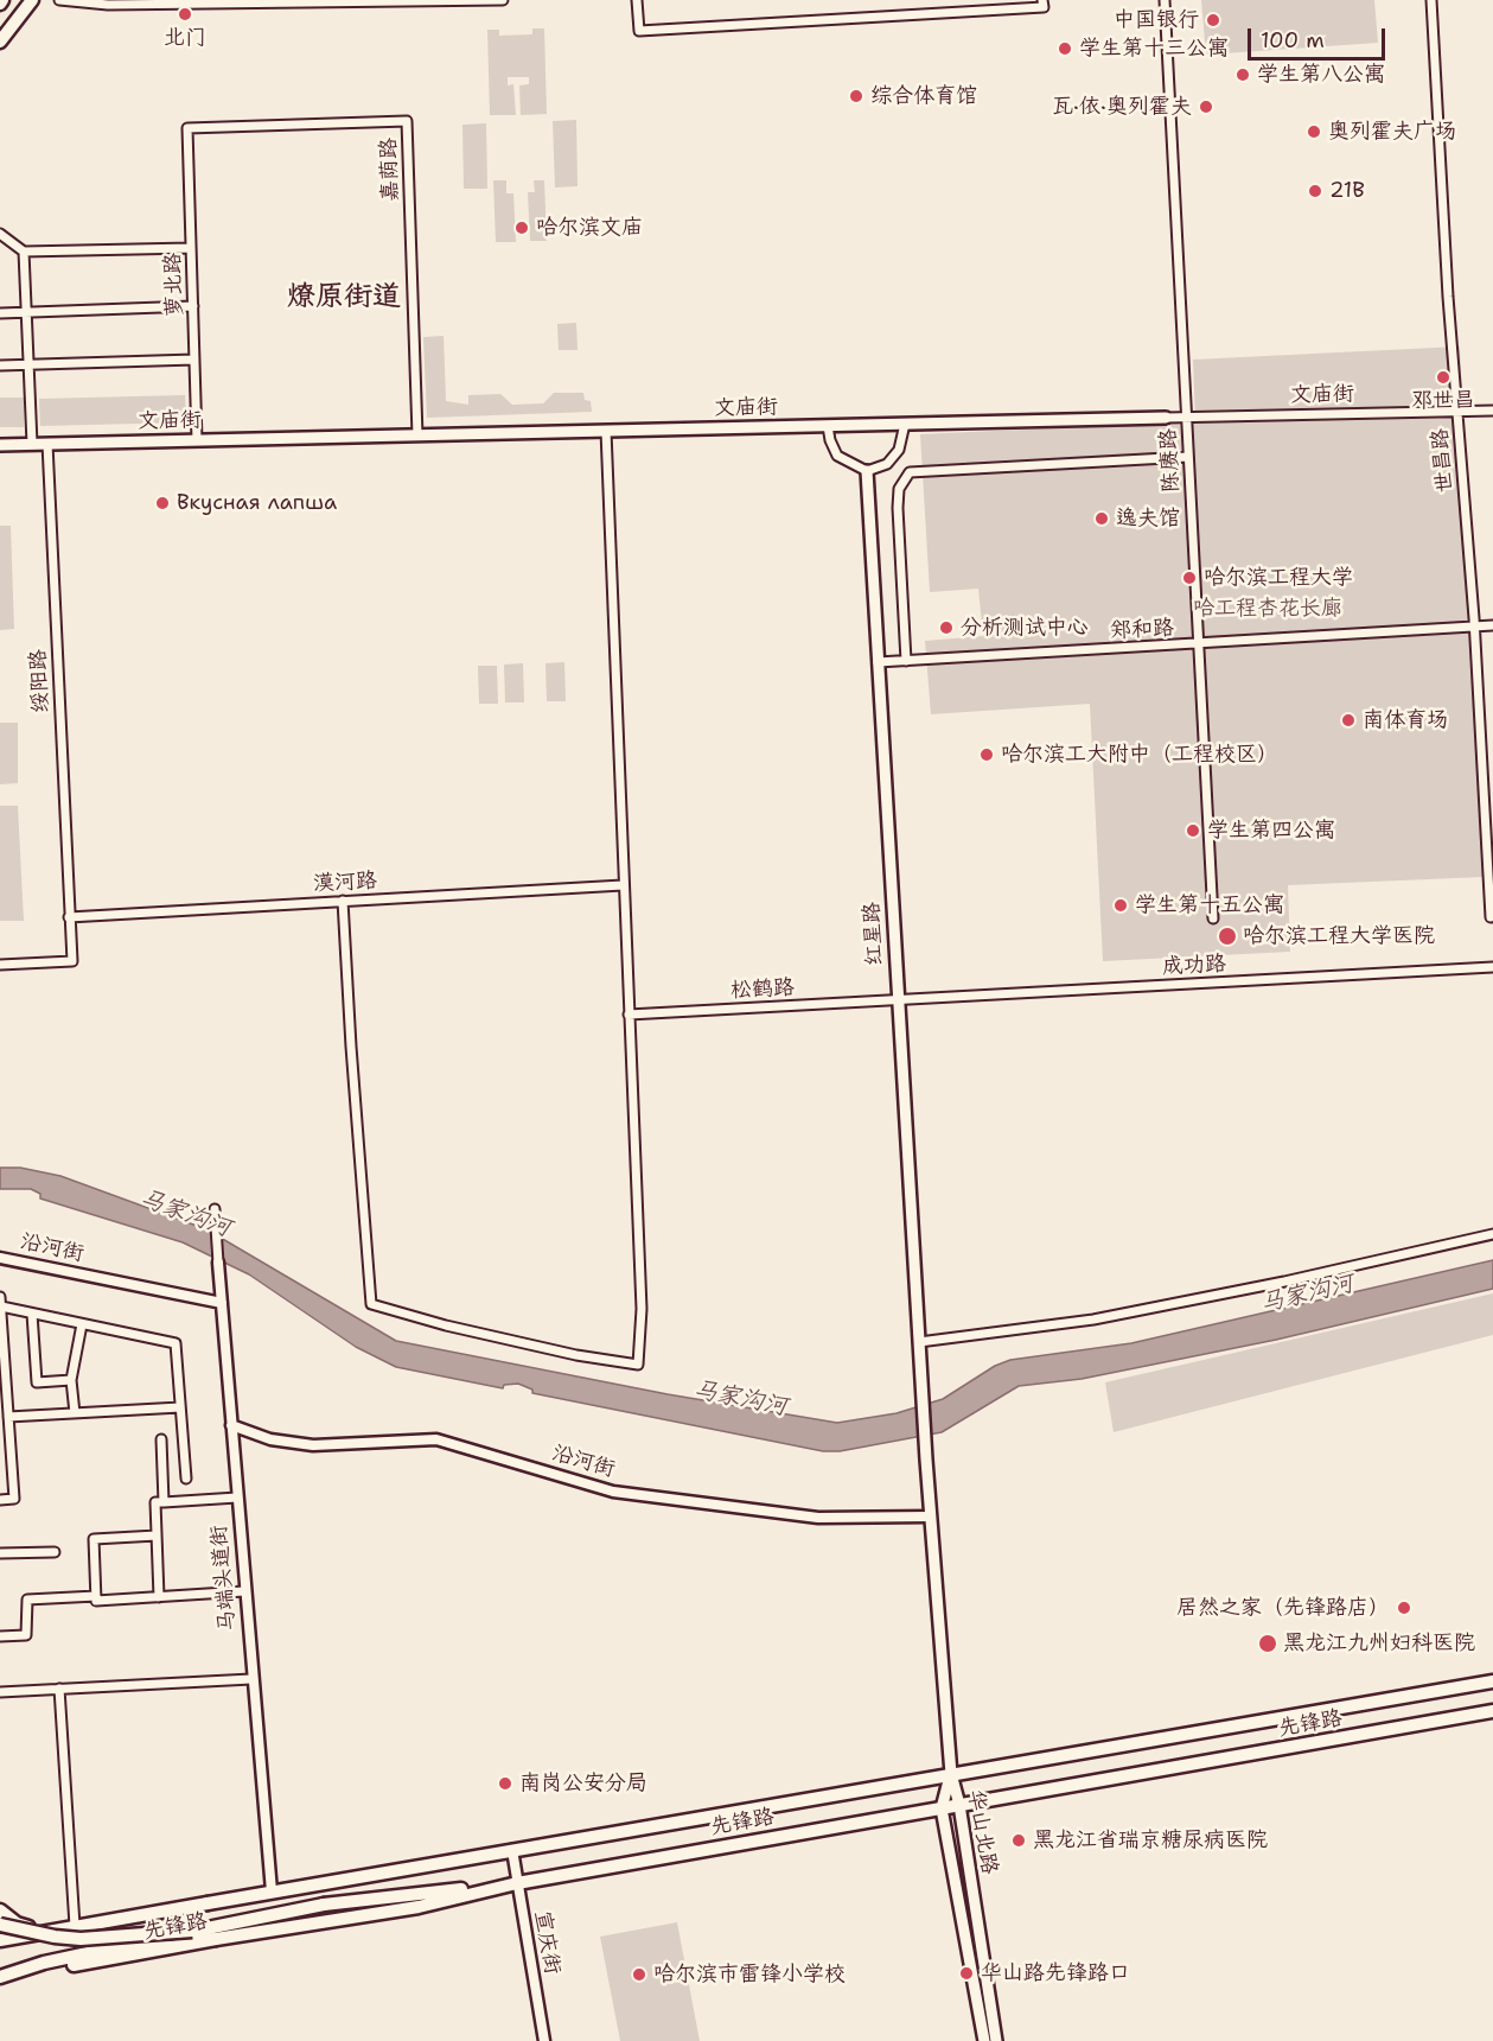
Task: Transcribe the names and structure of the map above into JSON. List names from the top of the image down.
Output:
{
  "streets": {
    "main road": [
      "文庙街",
      "红星路",
      "先锋路",
      "华山北路"
    ],
    "street": [
      "嘉荫路",
      "萝北路",
      "陈赓路",
      "世昌路",
      "郑和路",
      "绥阳路",
      "漠河路",
      "成功路",
      "松鹤路",
      "沿河街",
      "马端头道街",
      "宣庆街"
    ]
  },
  "crossings": [
    ["嘉荫路", "萝北路"],
    ["嘉荫路", "文庙街"],
    ["萝北路", "文庙街"],
    ["文庙街", "陈赓路"],
    ["文庙街", "世昌路"],
    ["文庙街", "绥阳路"],
    ["陈赓路", "郑和路"],
    ["世昌路", "郑和路"],
    ["郑和路", "红星路"],
    ["绥阳路", "漠河路"],
    ["红星路", "成功路"],
    ["红星路", "松鹤路"],
    ["红星路", "沿河街"],
    ["红星路", "先锋路"],
    ["红星路", "华山北路"],
    ["成功路", "松鹤路"],
    ["沿河街", "马端头道街"],
    ["马端头道街", "先锋路"],
    ["先锋路", "华山北路"],
    ["先锋路", "宣庆街"]
  ],
  "districts": ["燎原街道"],
  "water": ["马家沟河"],
  "parks": ["哈工程杏花长廊"],
  "places": [
    "北门",
    "中国银行",
    "学生第十三公寓",
    "学生第八公寓",
    "综合体育馆",
    "瓦·依·奥列霍夫",
    "奥列霍夫广场",
    "21B",
    "哈尔滨文庙",
    "邓世昌",
    "Вкусная лапша",
    "逸夫馆",
    "哈尔滨工程大学",
    "分析测试中心",
    "南体育场",
    "哈尔滨工大附中（工程校区）",
    "学生第四公寓",
    "学生第十五公寓",
    "哈尔滨工程大学医院",
    "居然之家（先锋路店）",
    "黑龙江九州妇科医院",
    "南岗公安分局",
    "黑龙江省瑞京糖尿病医院",
    "华山路先锋路口",
    "哈尔滨市雷锋小学校"
  ],
  "scale_bar": "100 m"
}
